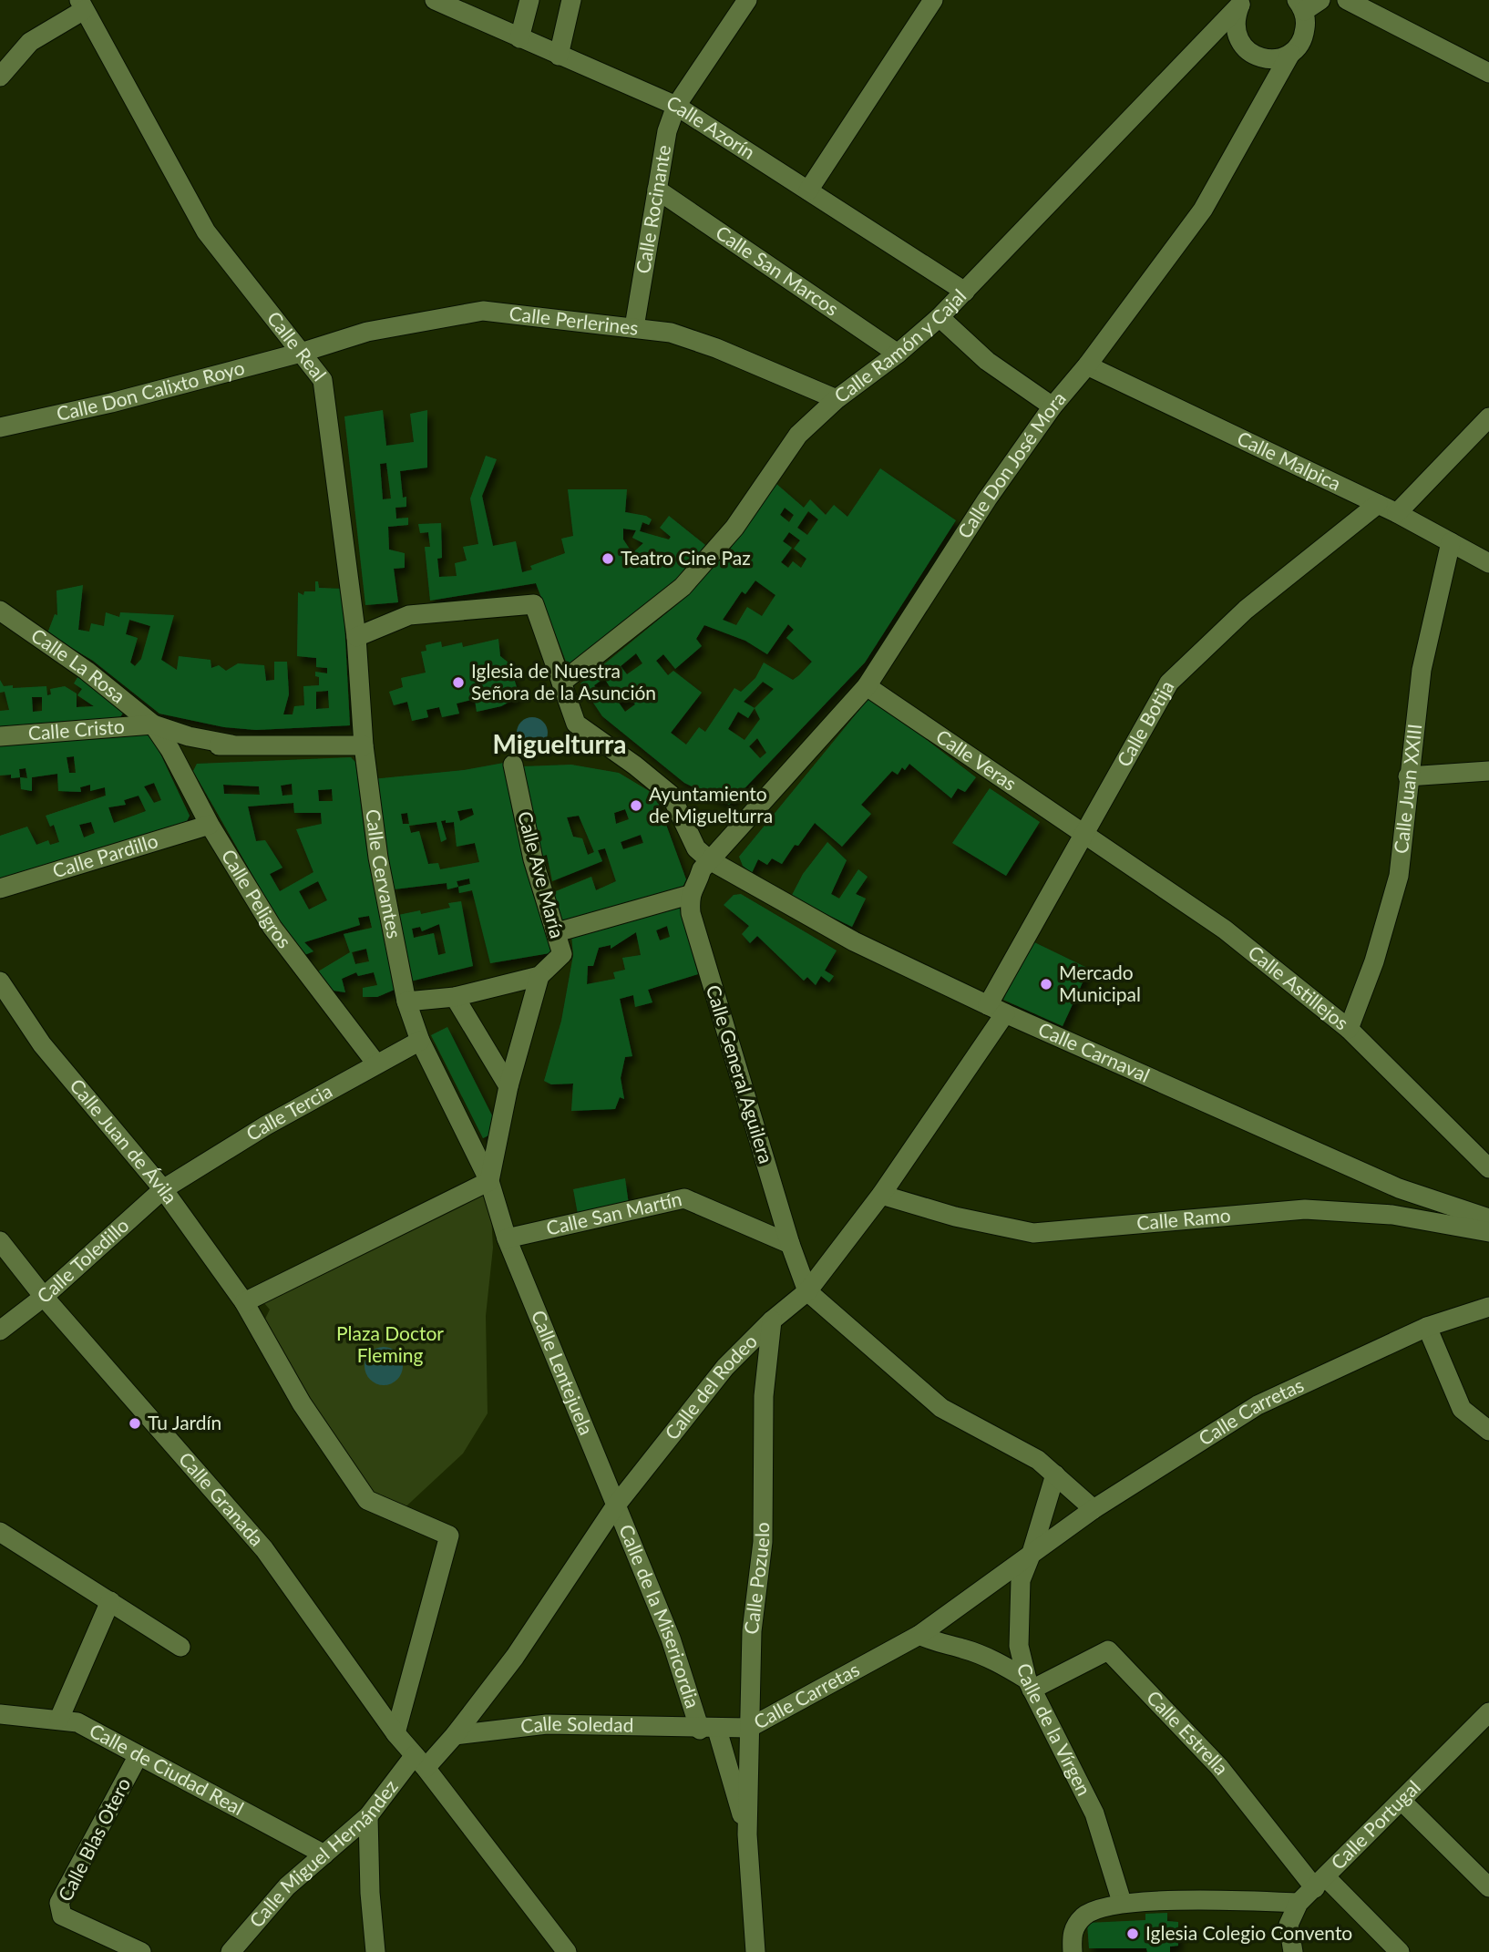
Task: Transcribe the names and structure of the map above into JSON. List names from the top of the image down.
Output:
{
  "streets": {
    "street": [
      "Calle Azorín",
      "Calle Rocinante",
      "Calle San Marcos",
      "Calle Perlerines",
      "Calle Ramón y Cajal",
      "Calle Real",
      "Calle Don Calixto Royo",
      "Calle Malpica",
      "Calle Don José Mora",
      "Calle La Rosa",
      "Calle Botija",
      "Calle Cristo",
      "Calle Veras",
      "Calle Juan XXIII",
      "Calle Pardillo",
      "Calle Cervantes",
      "Calle Ave María",
      "Calle Peligros",
      "Calle Astillejos",
      "Calle Carnaval",
      "Calle General Aguilera",
      "Calle Tercia",
      "Calle Juan de Ávila",
      "Calle San Martín",
      "Calle Ramo",
      "Calle Toledillo",
      "Calle Lentejuela",
      "Calle del Rodeo",
      "Calle Carretas",
      "Calle Granada",
      "Calle Pozuelo",
      "Calle de la Misericordia",
      "Calle Soledad",
      "Calle de la Vírgen",
      "Calle Estrella",
      "Calle de Ciudad Real",
      "Calle Portugal",
      "Calle Blas Otero",
      "Calle Miguel Hernández"
    ]
  },
  "crossings": [
    ["Calle Azorín", "Calle Rocinante"],
    ["Calle Azorín", "Calle Ramón y Cajal"],
    ["Calle Rocinante", "Calle San Marcos"],
    ["Calle Rocinante", "Calle Perlerines"],
    ["Calle San Marcos", "Calle Ramón y Cajal"],
    ["Calle Perlerines", "Calle Ramón y Cajal"],
    ["Calle Perlerines", "Calle Real"],
    ["Calle Perlerines", "Calle Don Calixto Royo"],
    ["Calle Real", "Calle Don Calixto Royo"],
    ["Calle Real", "Calle Cervantes"],
    ["Calle Malpica", "Calle Don José Mora"],
    ["Calle Malpica", "Calle Botija"],
    ["Calle Malpica", "Calle Juan XXIII"],
    ["Calle Don José Mora", "Calle Veras"],
    ["Calle Don José Mora", "Calle Carnaval"],
    ["Calle La Rosa", "Calle Cristo"],
    ["Calle La Rosa", "Calle Peligros"],
    ["Calle Botija", "Calle Veras"],
    ["Calle Botija", "Calle Astillejos"],
    ["Calle Botija", "Calle Carnaval"],
    ["Calle Cristo", "Calle Peligros"],
    ["Calle Veras", "Calle Astillejos"],
    ["Calle Juan XXIII", "Calle Astillejos"],
    ["Calle Pardillo", "Calle Peligros"],
    ["Calle Cervantes", "Calle Tercia"],
    ["Calle Cervantes", "Calle Lentejuela"],
    ["Calle Peligros", "Calle Tercia"],
    ["Calle Carnaval", "Calle del Rodeo"],
    ["Calle General Aguilera", "Calle San Martín"],
    ["Calle General Aguilera", "Calle del Rodeo"],
    ["Calle Tercia", "Calle Juan de Ávila"],
    ["Calle Tercia", "Calle Toledillo"],
    ["Calle Juan de Ávila", "Calle Toledillo"],
    ["Calle Juan de Ávila", "Calle Granada"],
    ["Calle San Martín", "Calle Lentejuela"],
    ["Calle Ramo", "Calle del Rodeo"],
    ["Calle Toledillo", "Calle Granada"],
    ["Calle Lentejuela", "Calle del Rodeo"],
    ["Calle Lentejuela", "Calle de la Misericordia"],
    ["Calle del Rodeo", "Calle Granada"],
    ["Calle del Rodeo", "Calle Pozuelo"],
    ["Calle del Rodeo", "Calle de la Misericordia"],
    ["Calle del Rodeo", "Calle Soledad"],
    ["Calle del Rodeo", "Calle Miguel Hernández"],
    ["Calle Carretas", "Calle Pozuelo"],
    ["Calle Carretas", "Calle de la Misericordia"],
    ["Calle Carretas", "Calle Soledad"],
    ["Calle Carretas", "Calle de la Vírgen"],
    ["Calle Granada", "Calle Miguel Hernández"],
    ["Calle Pozuelo", "Calle de la Misericordia"],
    ["Calle Pozuelo", "Calle Soledad"],
    ["Calle de la Misericordia", "Calle Soledad"],
    ["Calle de la Vírgen", "Calle Estrella"],
    ["Calle Estrella", "Calle Portugal"],
    ["Calle de Ciudad Real", "Calle Blas Otero"],
    ["Calle de Ciudad Real", "Calle Miguel Hernández"]
  ],
  "districts": ["Miguelturra"],
  "parks": ["Plaza Doctor Fleming"],
  "places": [
    "Teatro Cine Paz",
    "Iglesia de Nuestra Señora de la Asunción",
    "Ayuntamiento de Miguelturra",
    "Mercado Municipal",
    "Tu Jardín",
    "Iglesia Colegio Convento"
  ]
}
